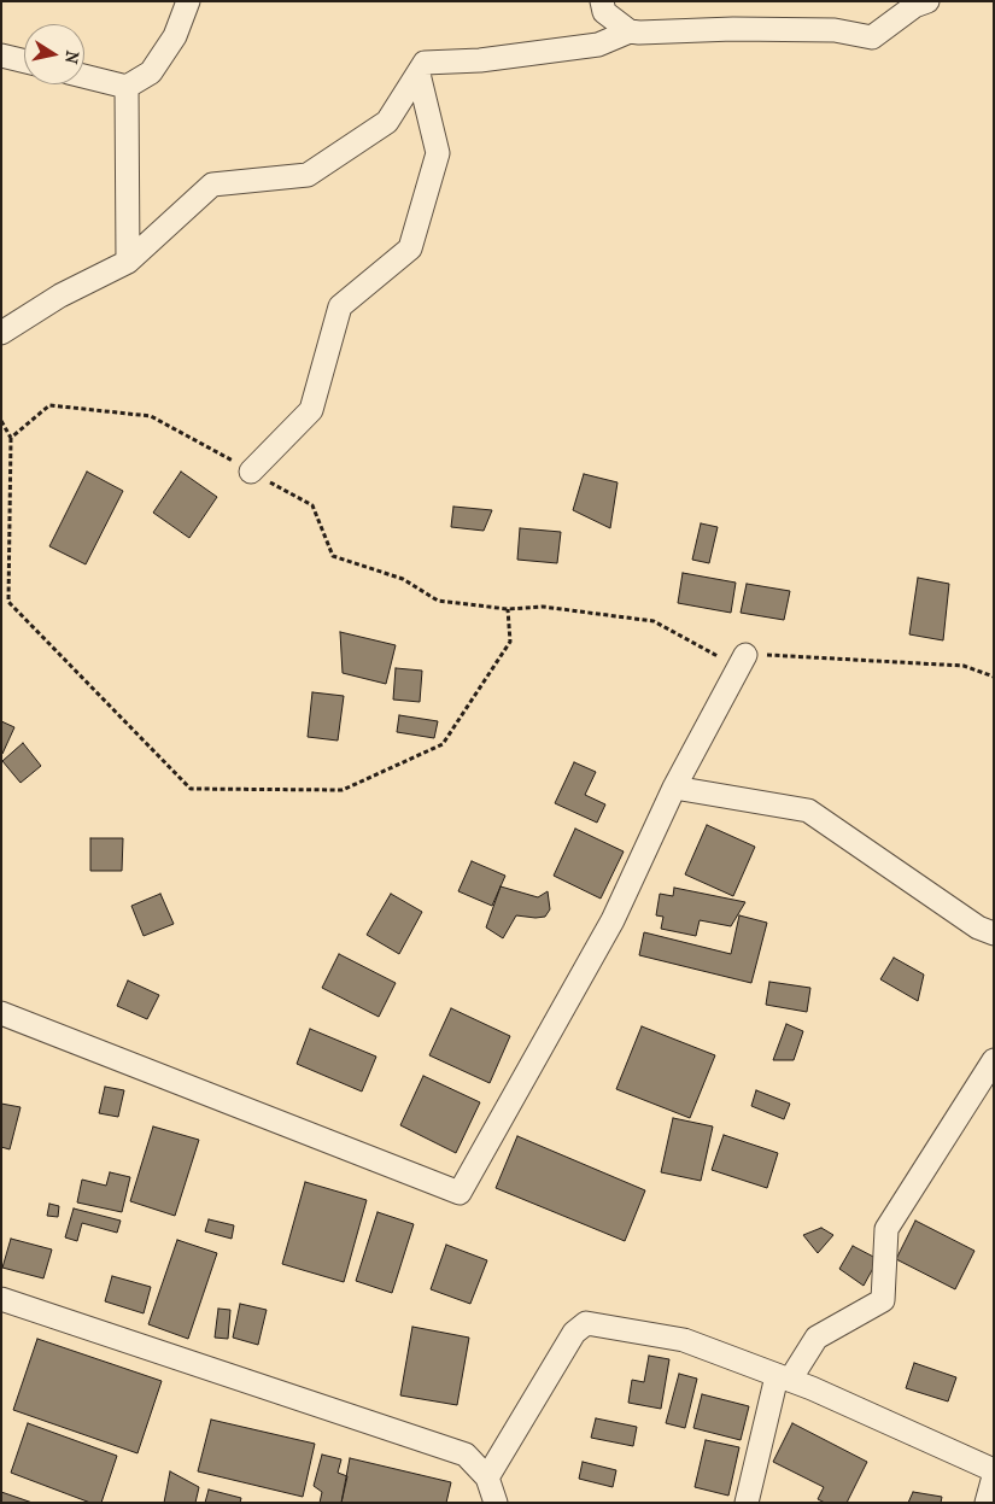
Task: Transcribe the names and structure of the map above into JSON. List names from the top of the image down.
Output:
{
  "north": "right"
}
